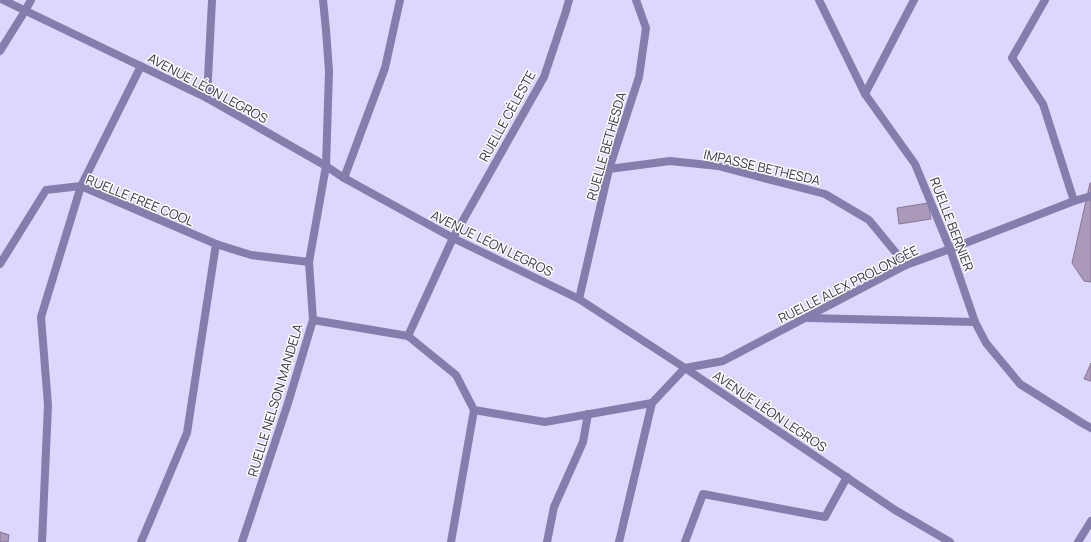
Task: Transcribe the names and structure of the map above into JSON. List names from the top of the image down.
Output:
{
  "streets": {
    "street": [
      "AVENUE LÉON LEGROS",
      "RUELLE CÉLESTE",
      "RUELLE BETHESDA",
      "IMPASSE BETHESDA",
      "RUELLE FREE COOL",
      "RUELLE BERNIER",
      "RUELLE ALEX PROLONGÉE",
      "RUELLE NELSON MANDELA"
    ]
  },
  "crossings": [
    ["AVENUE LÉON LEGROS", "RUELLE CÉLESTE"],
    ["AVENUE LÉON LEGROS", "RUELLE BETHESDA"],
    ["AVENUE LÉON LEGROS", "RUELLE ALEX PROLONGÉE"],
    ["AVENUE LÉON LEGROS", "RUELLE NELSON MANDELA"],
    ["RUELLE BETHESDA", "IMPASSE BETHESDA"],
    ["IMPASSE BETHESDA", "RUELLE ALEX PROLONGÉE"],
    ["RUELLE FREE COOL", "RUELLE NELSON MANDELA"],
    ["RUELLE BERNIER", "RUELLE ALEX PROLONGÉE"]
  ]
}
